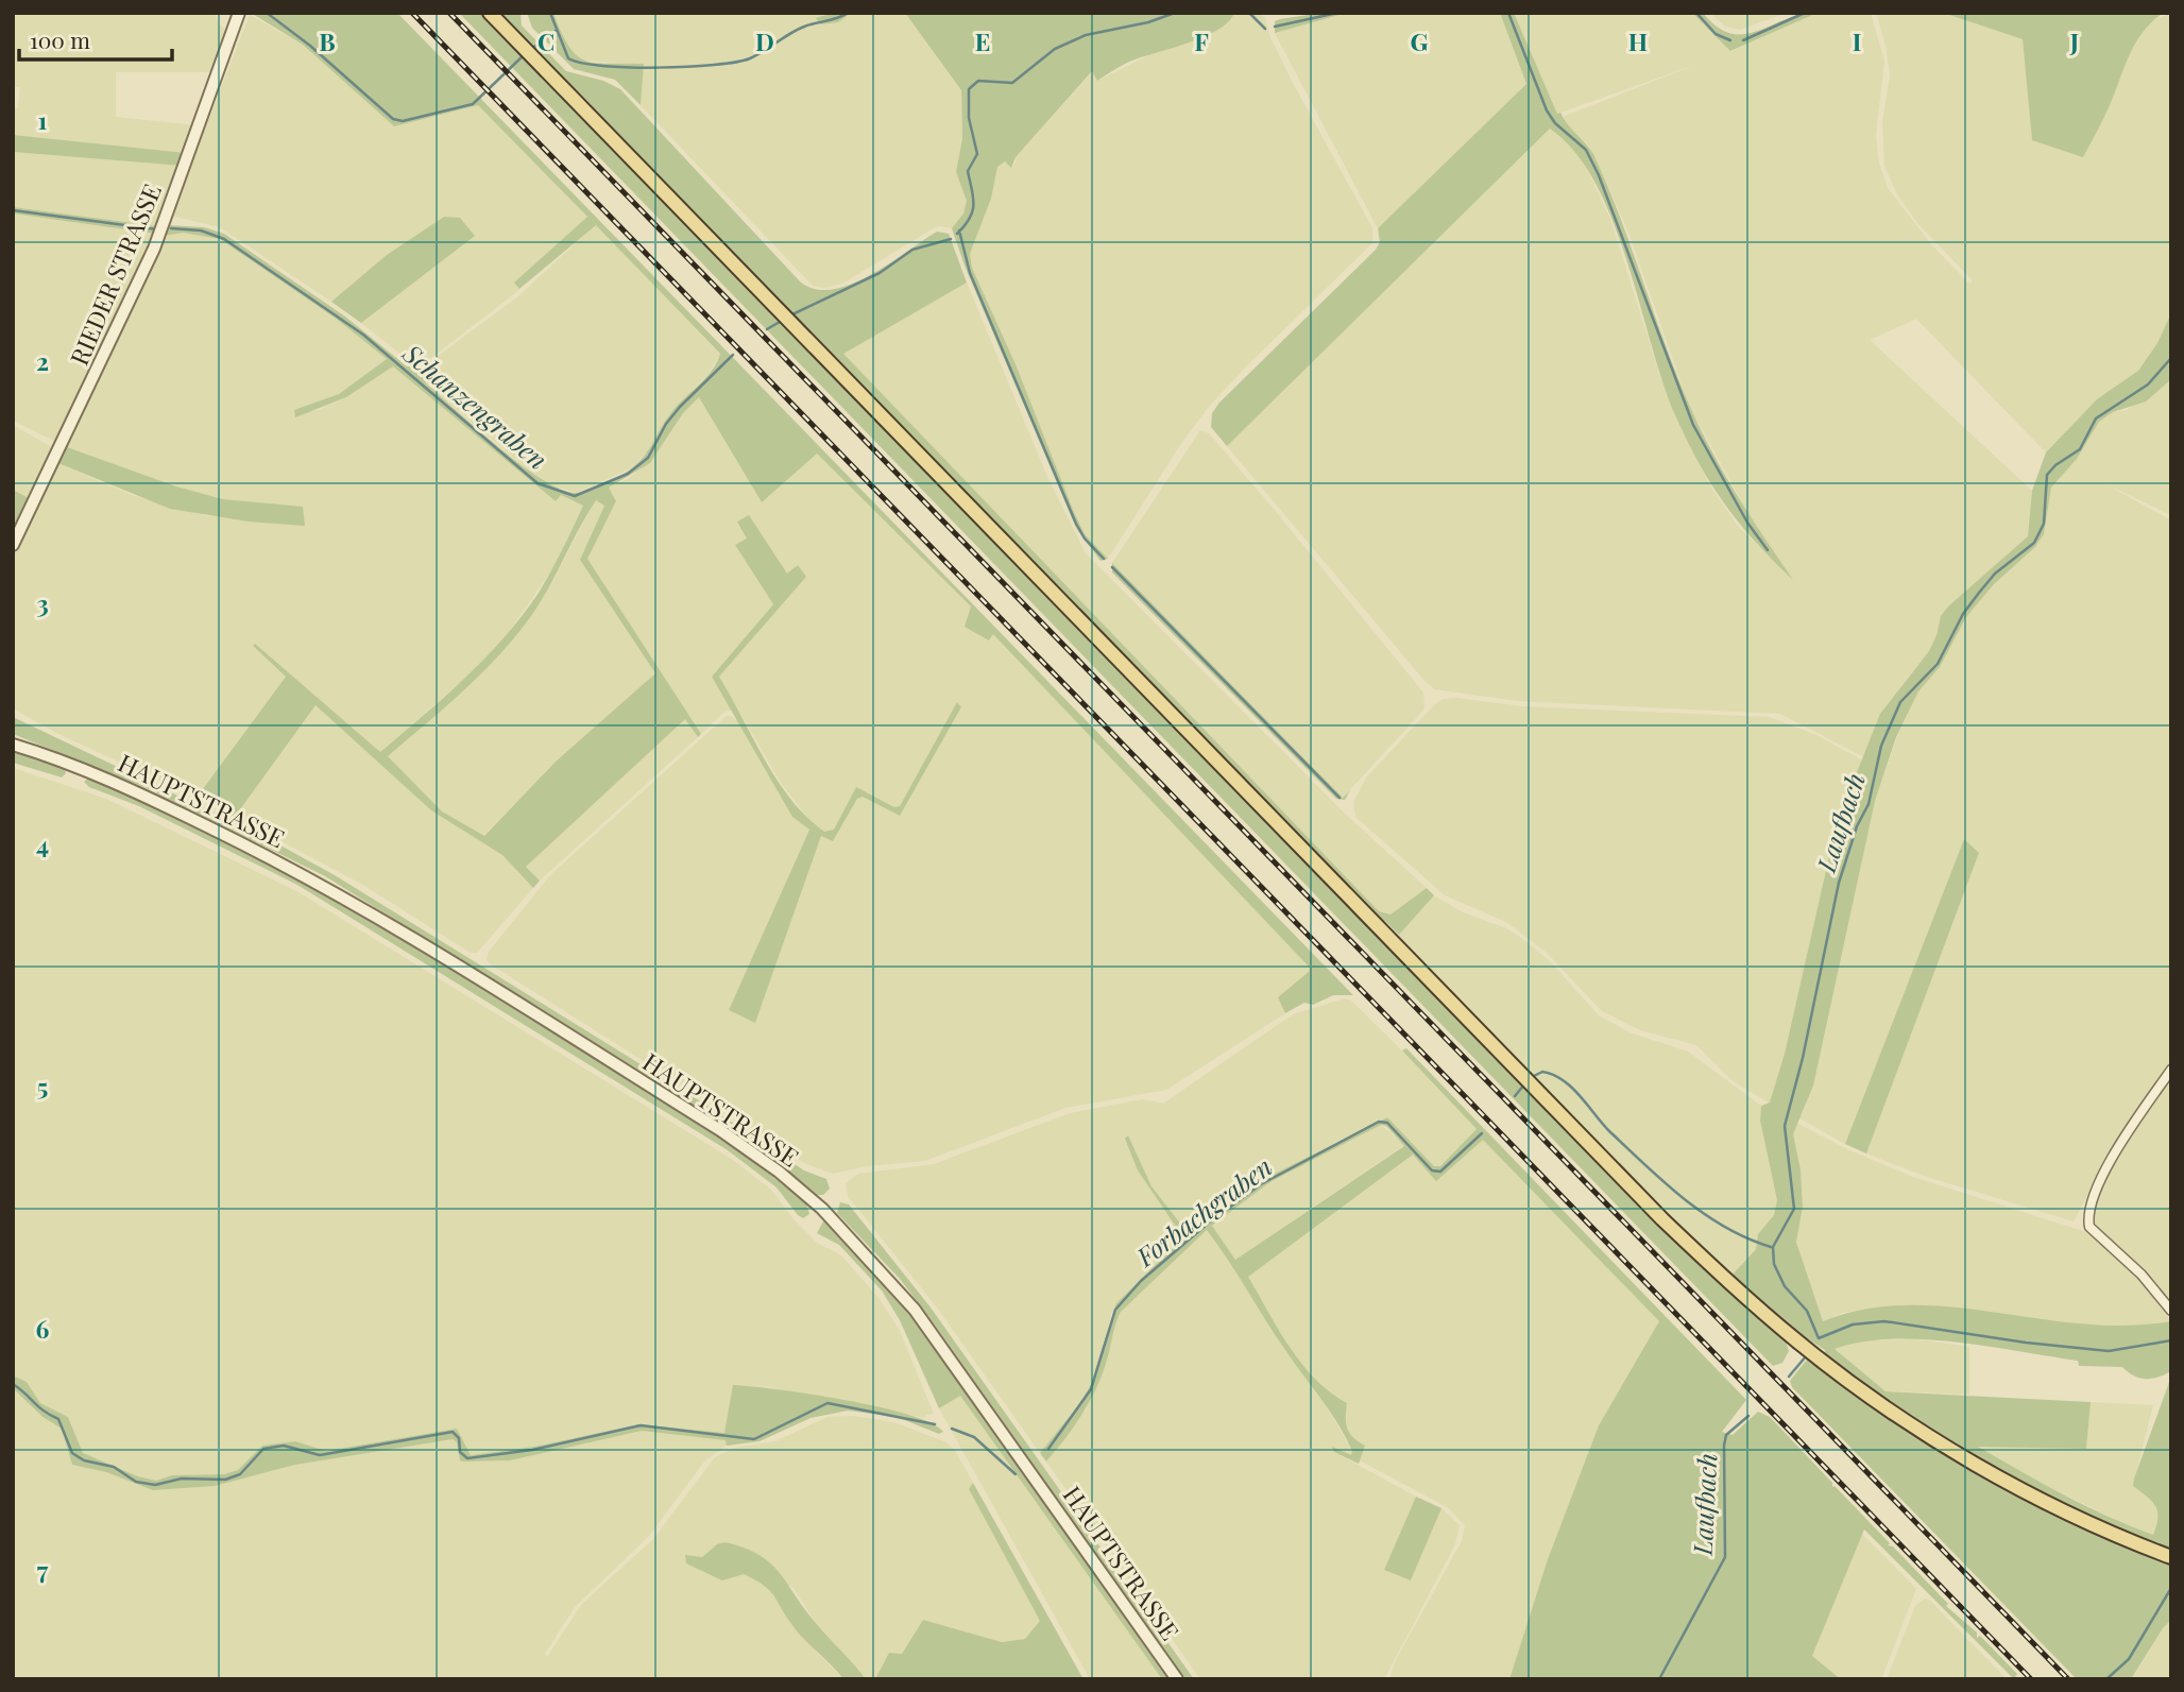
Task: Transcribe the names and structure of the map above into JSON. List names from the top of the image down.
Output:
{
  "streets": {
    "street": ["RIEDER STRASSE", "HAUPTSTRASSE"]
  },
  "water": ["Schanzengraben", "Laufbach", "Forbachgraben"],
  "scale_bar": "100 m",
  "grid": {
    "columns": [
      "B",
      "C",
      "D",
      "E",
      "F",
      "G",
      "H",
      "I",
      "J"
    ],
    "rows": [
      "1",
      "2",
      "3",
      "4",
      "5",
      "6",
      "7"
    ]
  }
}
